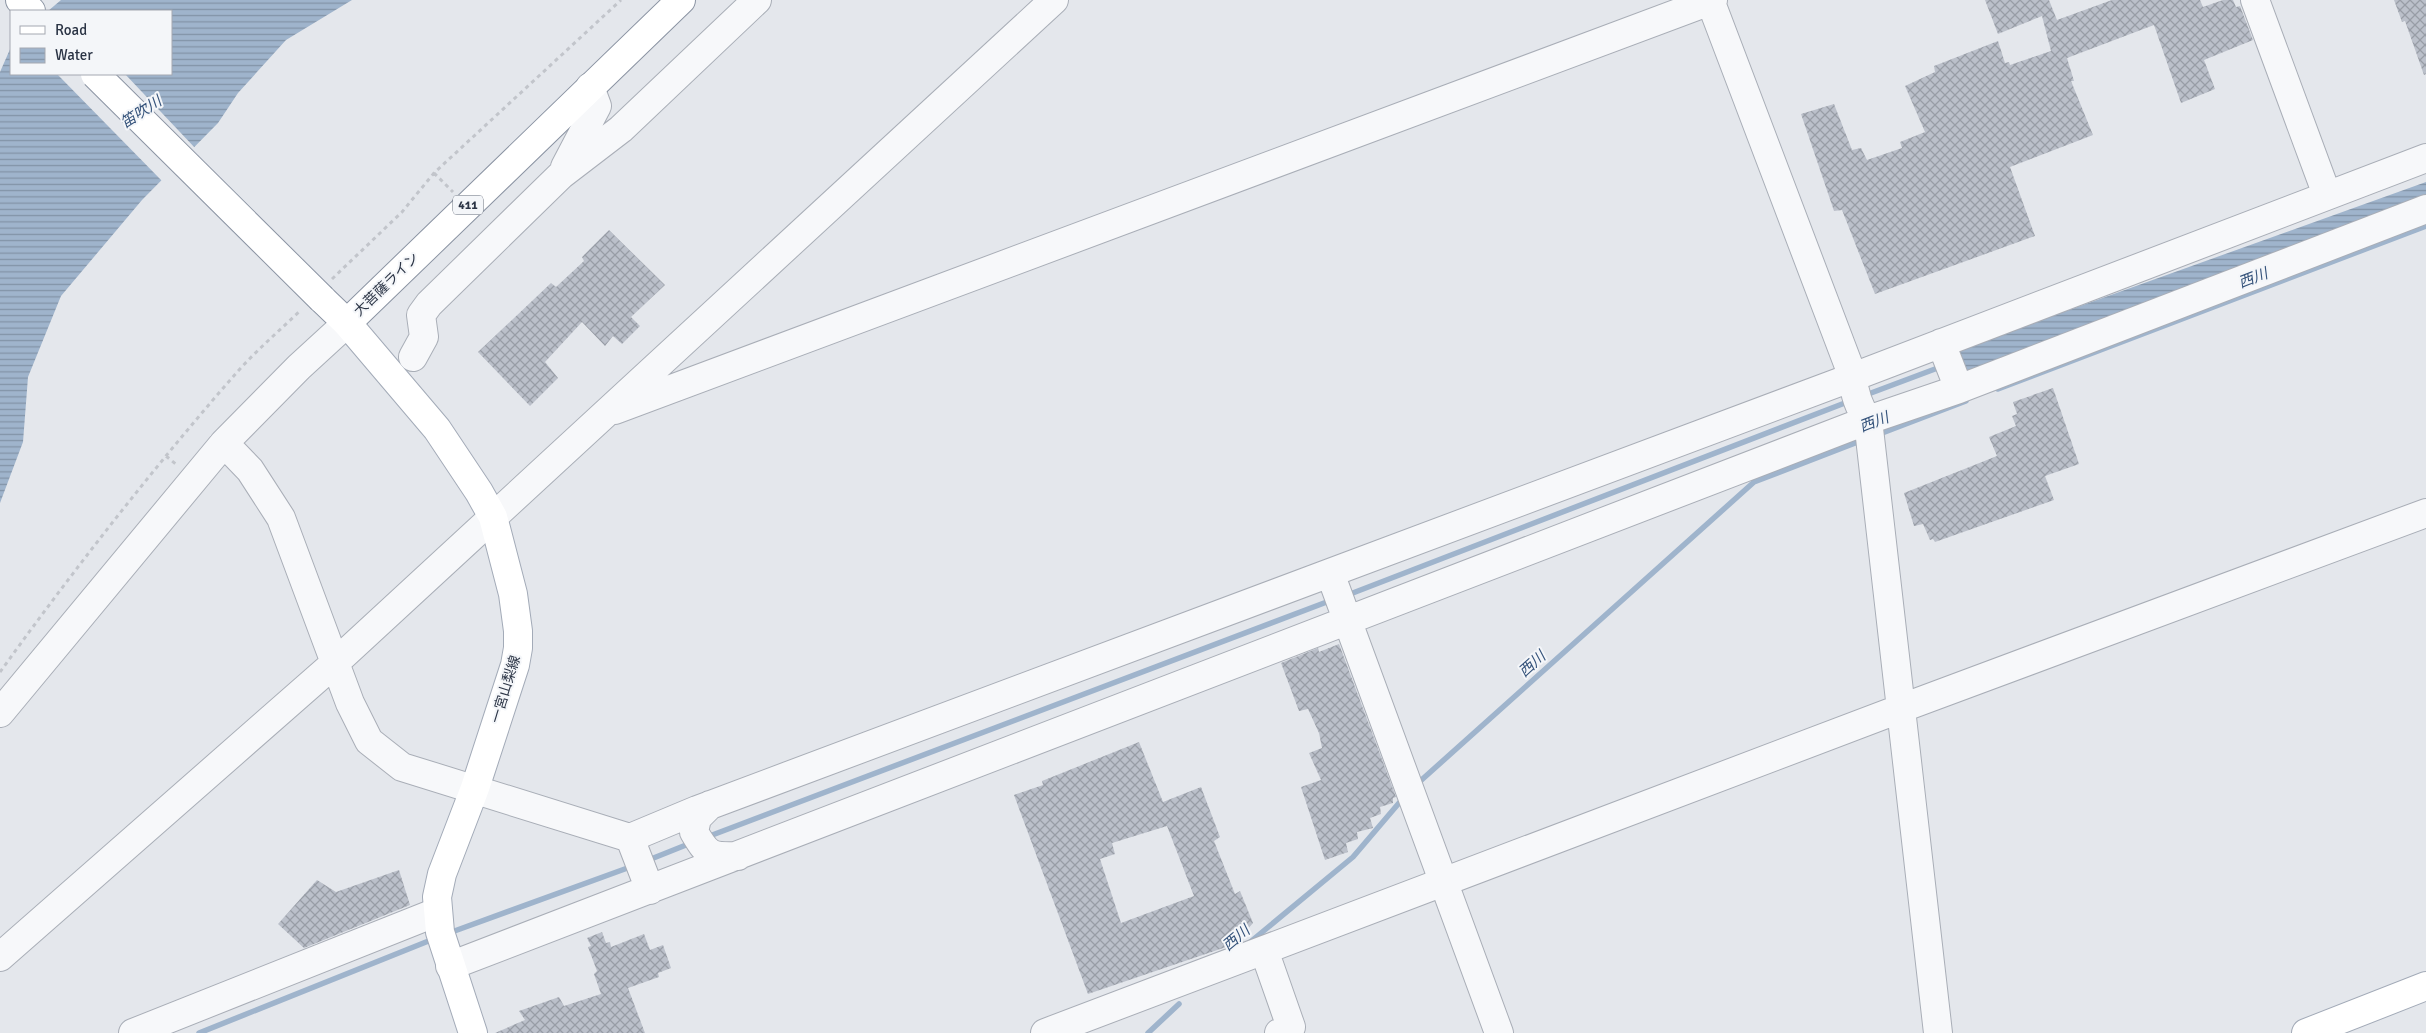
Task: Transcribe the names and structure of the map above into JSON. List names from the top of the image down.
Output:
{
  "streets": {
    "main road": ["411", "大菩薩ライン", "一宮山梨線"]
  },
  "crossings": [
    ["大菩薩ライン", "一宮山梨線"]
  ],
  "water": ["笛吹川", "西川"],
  "legend": ["Road", "Water"]
}
